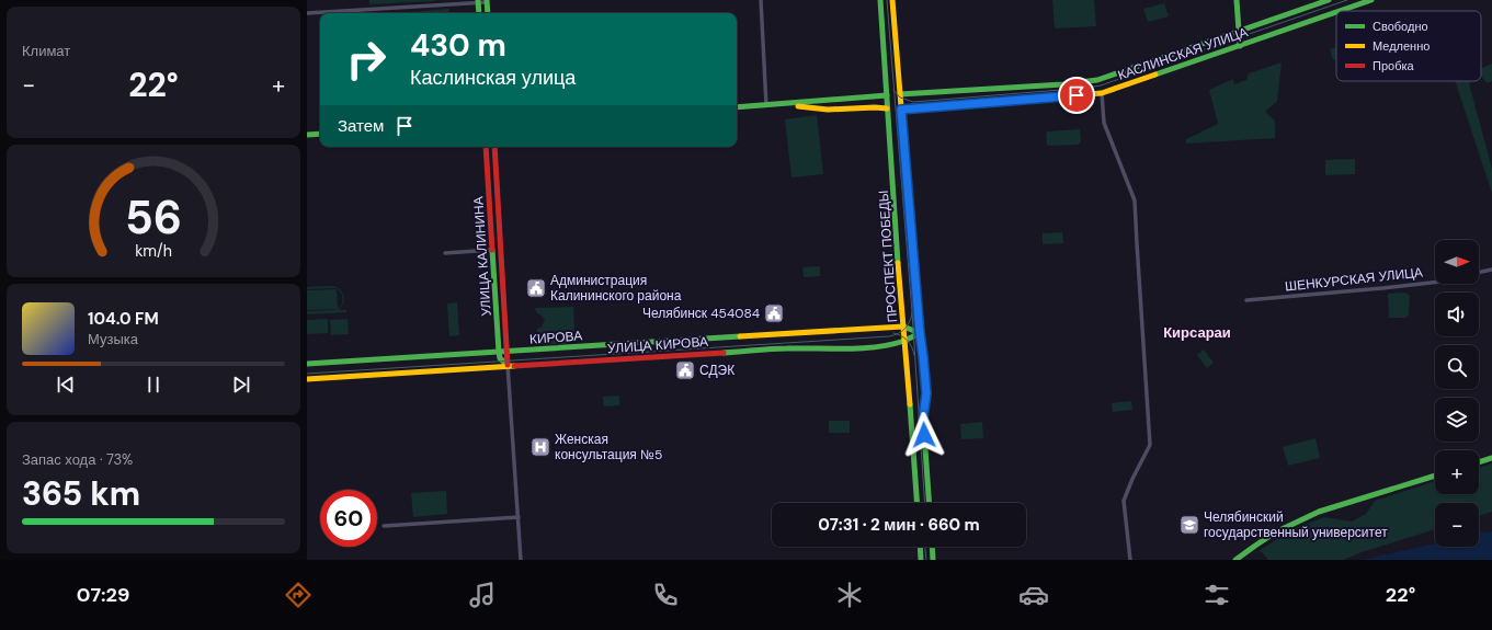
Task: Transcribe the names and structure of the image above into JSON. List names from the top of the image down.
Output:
{
  "streets": {
    "main road": [
      "КАСЛИНСКАЯ УЛИЦА",
      "УЛИЦА КАЛИНИНА",
      "ПРОСПЕКТ ПОБЕДЫ",
      "КИРОВА",
      "УЛИЦА КИРОВА"
    ],
    "street": ["ШЕНКУРСКАЯ УЛИЦА"]
  },
  "crossings": [
    ["КАСЛИНСКАЯ УЛИЦА", "ПРОСПЕКТ ПОБЕДЫ"],
    ["УЛИЦА КАЛИНИНА", "КИРОВА"],
    ["УЛИЦА КАЛИНИНА", "УЛИЦА КИРОВА"],
    ["ПРОСПЕКТ ПОБЕДЫ", "КИРОВА"],
    ["ПРОСПЕКТ ПОБЕДЫ", "УЛИЦА КИРОВА"]
  ],
  "districts": ["Кирсараи"],
  "places": {
    "public building": ["Администрация Калининского района", "Челябинск 454084", "СДЭК"],
    "hospital": ["Женская консультация №5"],
    "school or university": ["Челябинский государственный университет"]
  },
  "legend": ["Свободно", "Медленно", "Пробка"],
  "north": "right",
  "page": {
    "tile": [
      "Климат",
      ["Запас хода · 73%", "365 km"]
    ],
    "turn": ["430 m", "Каслинская улица"],
    "heat": ["−", "22°", "+"],
    "then": "Затем",
    "map_buttons": ["+", "−"],
    "song": ["104.0 FM", "Музыка"],
    "limit": "60",
    "trip": "07:31 · 2 мин · 660 m",
    "tabs": ["07:29", "22°"],
    "gauge": ["56", "km/h"]
  }
}
